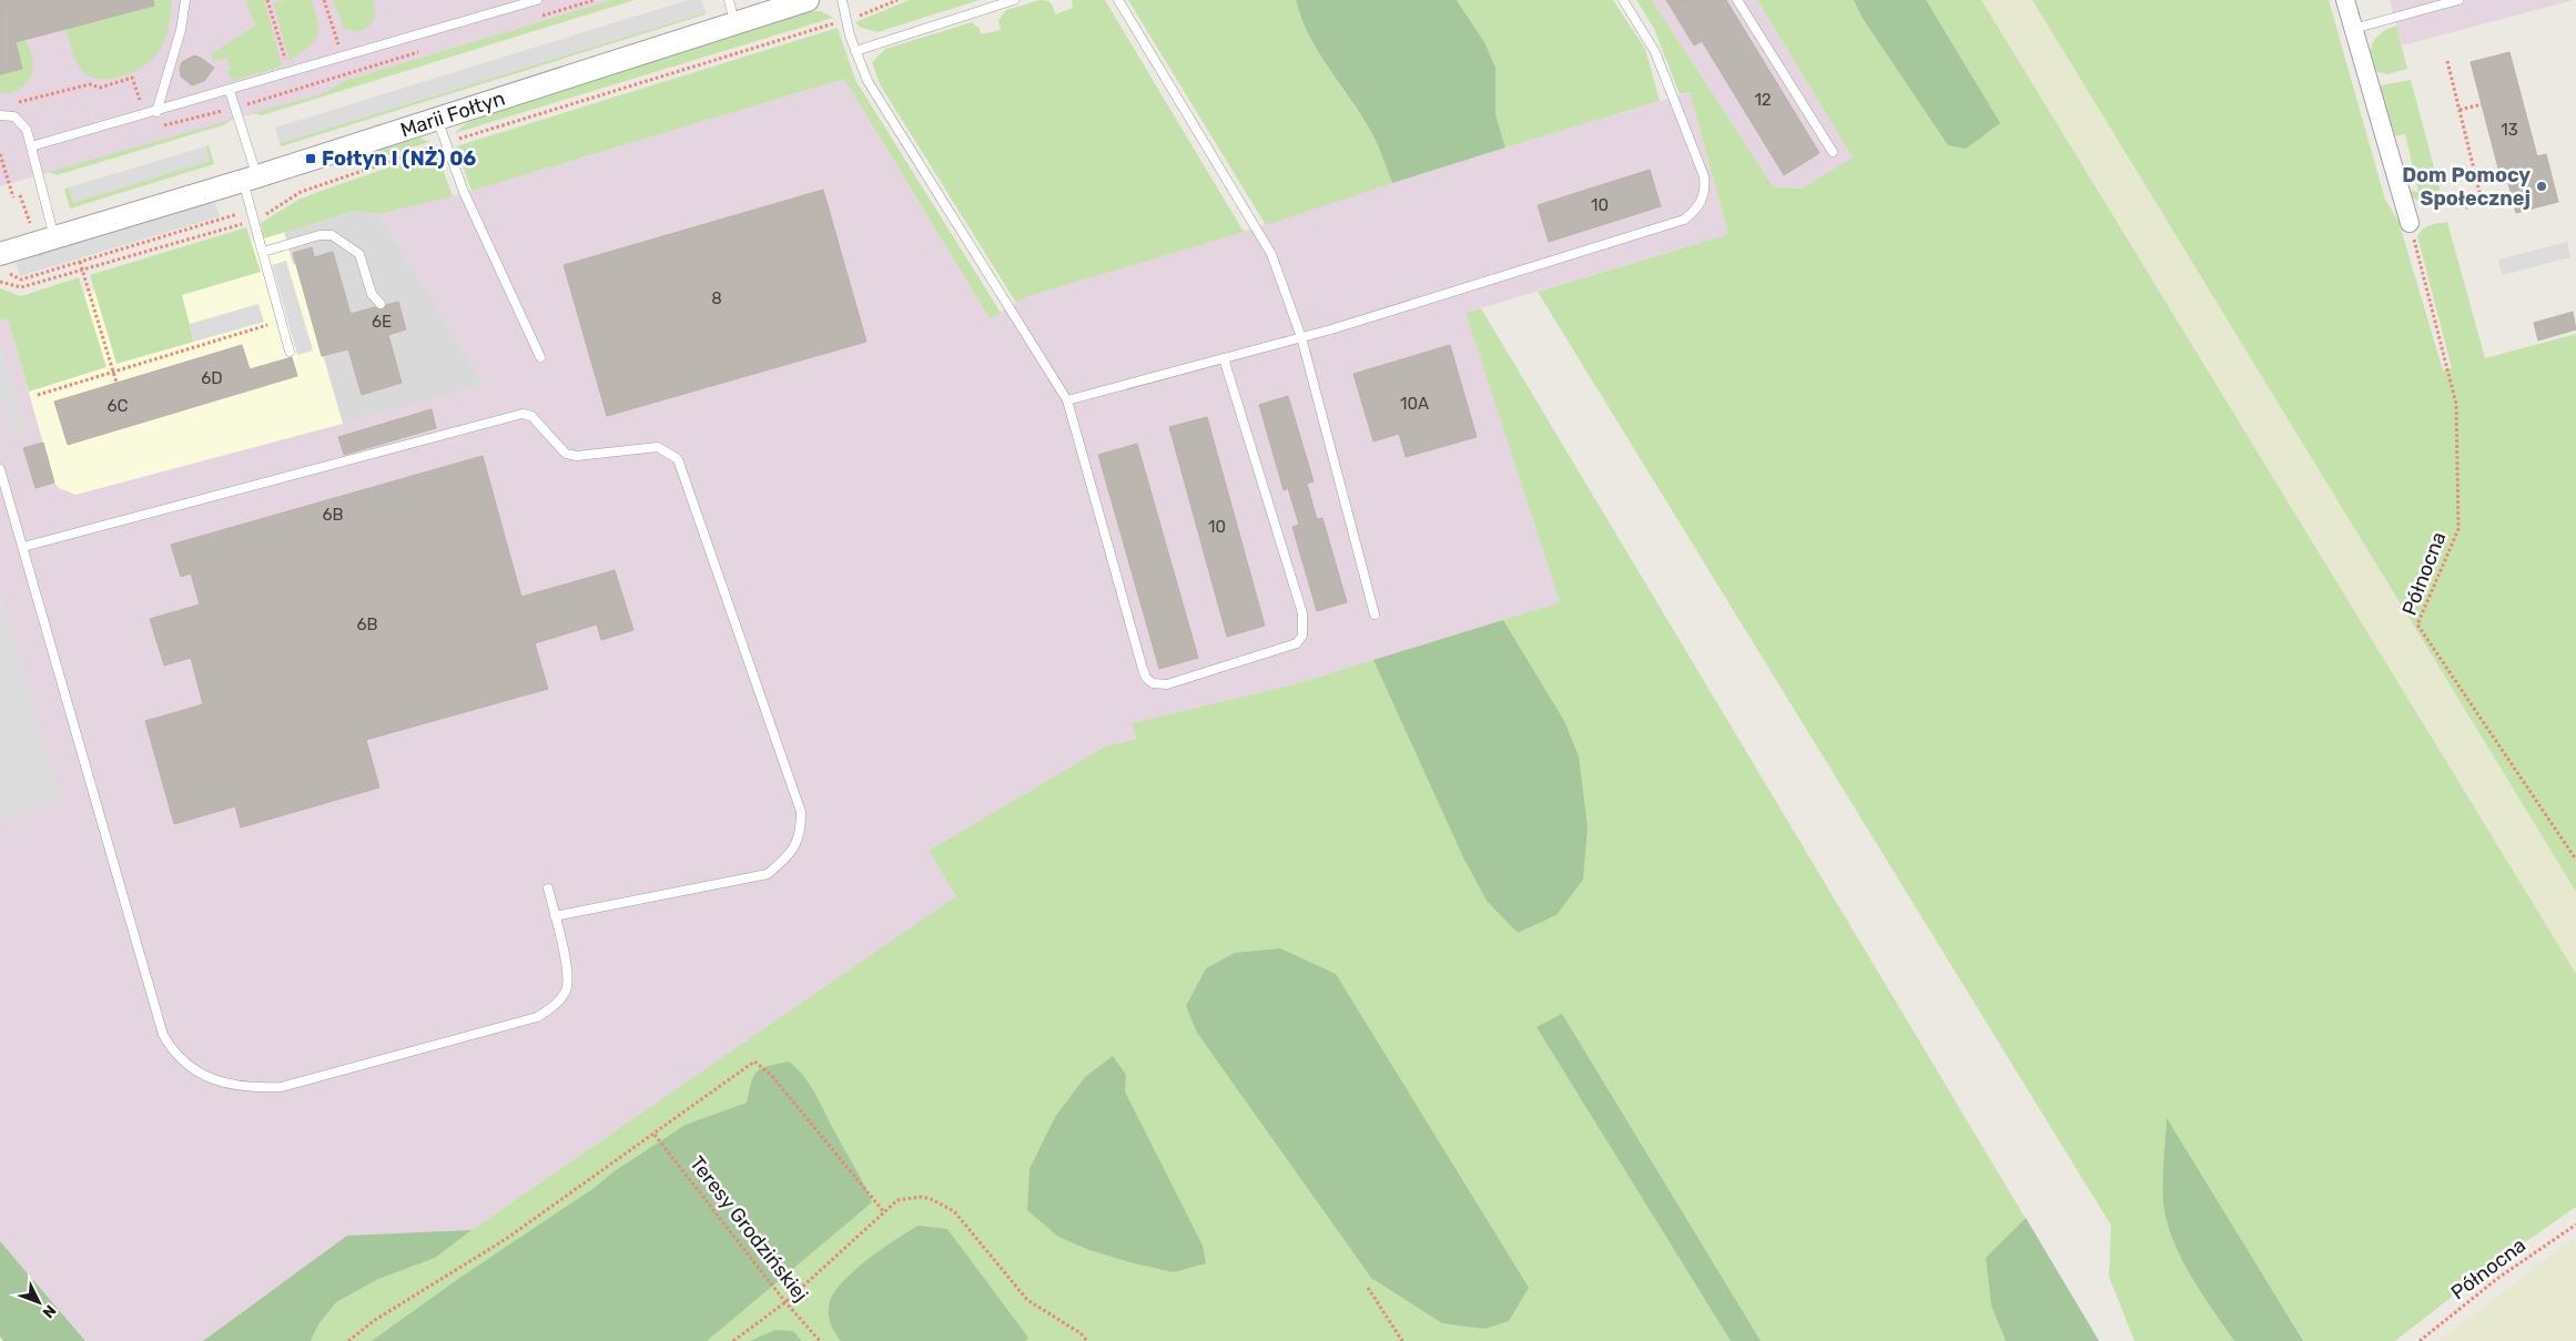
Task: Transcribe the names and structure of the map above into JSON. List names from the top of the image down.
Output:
{
  "streets": {
    "street": ["Marii Fołtyn"],
    "path": ["Północna", "Teresy Grodzińskiej"]
  },
  "places": {
    "transit": ["Fołtyn I (NŻ) 06"],
    "other": ["Dom Pomocy Społecznej"]
  },
  "house_numbers": [
    "12",
    "13",
    "10",
    "8",
    "6E",
    "6D",
    "10A",
    "6C",
    "6B",
    "10",
    "6B"
  ],
  "north": "bottom right"
}
